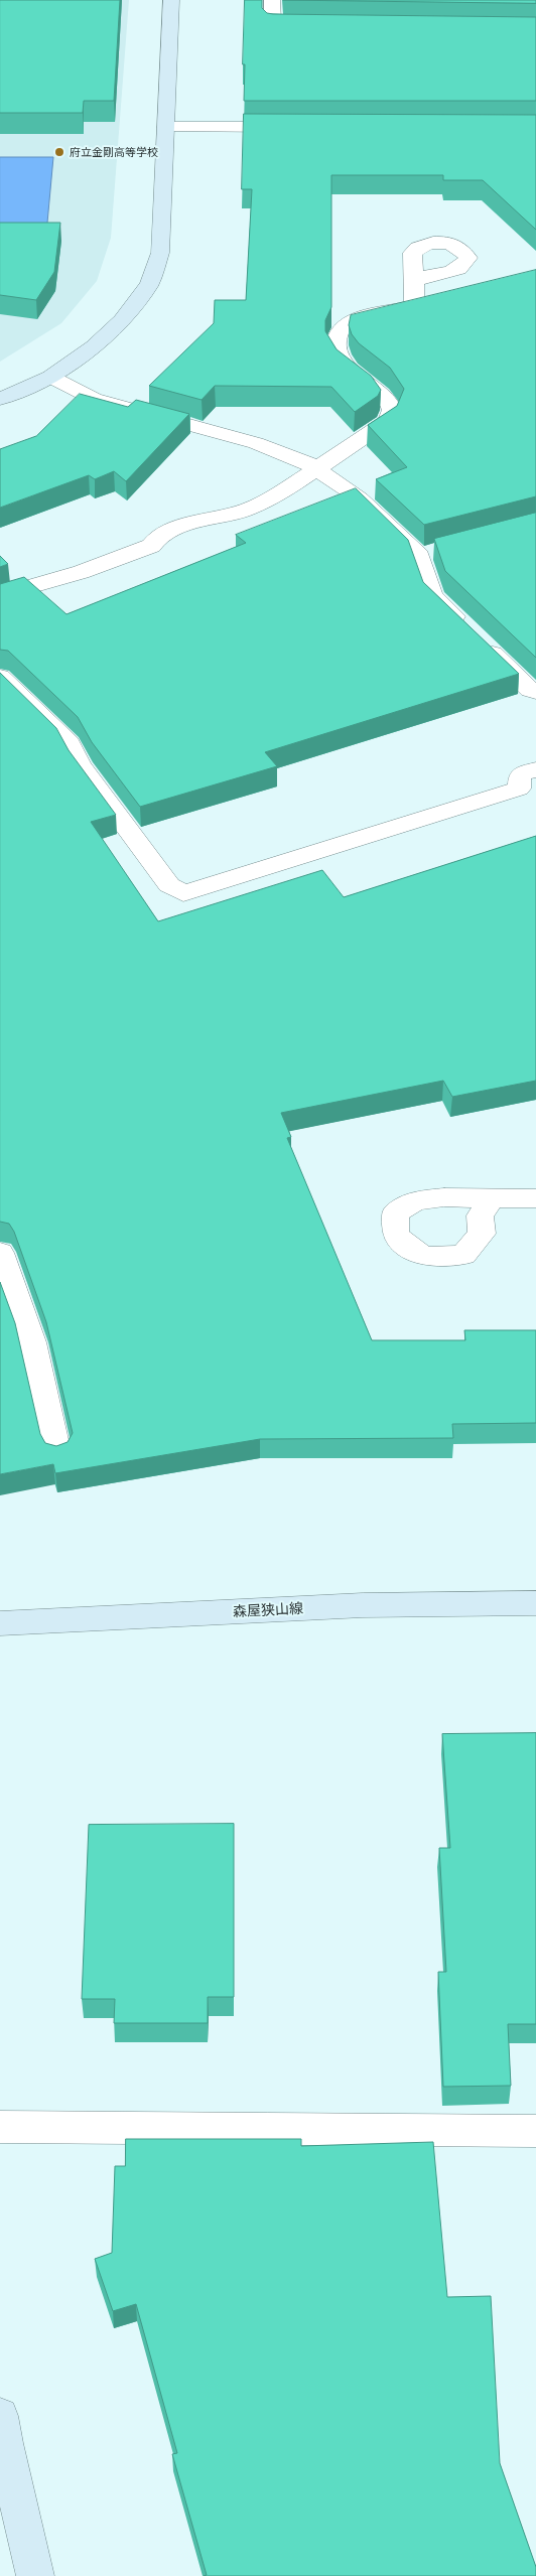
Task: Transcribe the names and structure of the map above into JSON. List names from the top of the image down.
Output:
{
  "streets": {
    "street": ["森屋狭山線"]
  },
  "places": ["府立金剛高等学校"]
}
